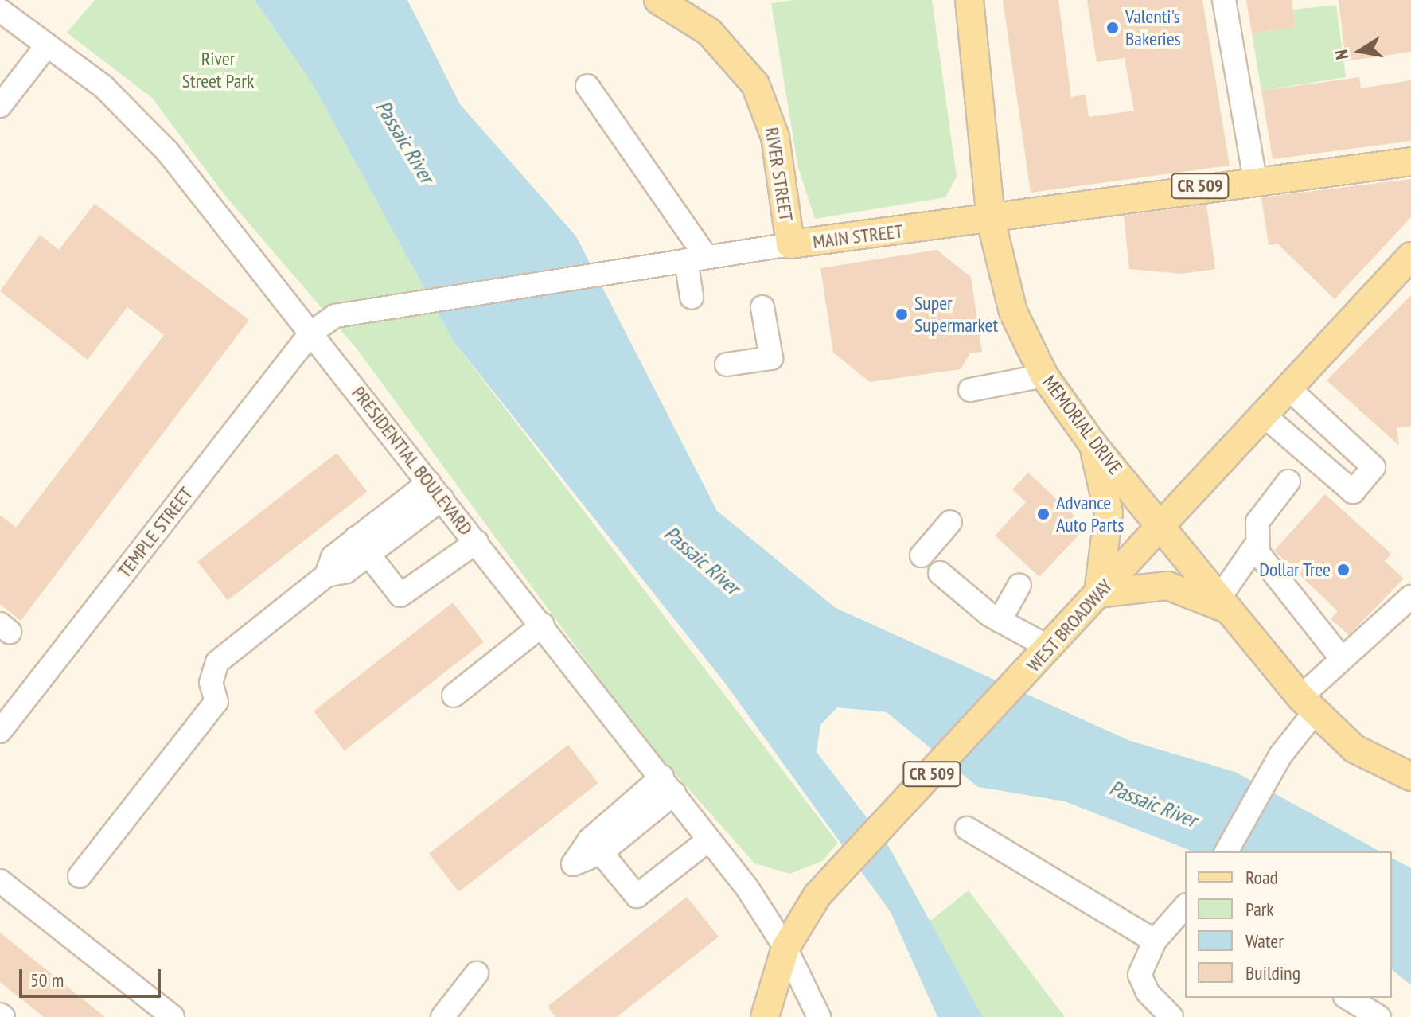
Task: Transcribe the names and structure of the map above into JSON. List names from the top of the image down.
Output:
{
  "streets": {
    "main road": [
      "RIVER STREET",
      "CR 509",
      "MAIN STREET",
      "MEMORIAL DRIVE",
      "WEST BROADWAY"
    ],
    "street": ["PRESIDENTIAL BOULEVARD", "TEMPLE STREET"]
  },
  "crossings": [
    ["RIVER STREET", "MAIN STREET"],
    ["MAIN STREET", "MEMORIAL DRIVE"],
    ["MAIN STREET", "PRESIDENTIAL BOULEVARD"],
    ["MAIN STREET", "TEMPLE STREET"],
    ["MEMORIAL DRIVE", "WEST BROADWAY"],
    ["PRESIDENTIAL BOULEVARD", "TEMPLE STREET"],
    ["PRESIDENTIAL BOULEVARD", "WEST BROADWAY"]
  ],
  "water": ["Passaic River"],
  "parks": ["River Street Park"],
  "places": [
    "Valenti's Bakeries",
    "Super Supermarket",
    "Advance Auto Parts",
    "Dollar Tree"
  ],
  "legend": [
    "Road",
    "Park",
    "Water",
    "Building"
  ],
  "scale_bar": "50 m",
  "north": "left"
}
